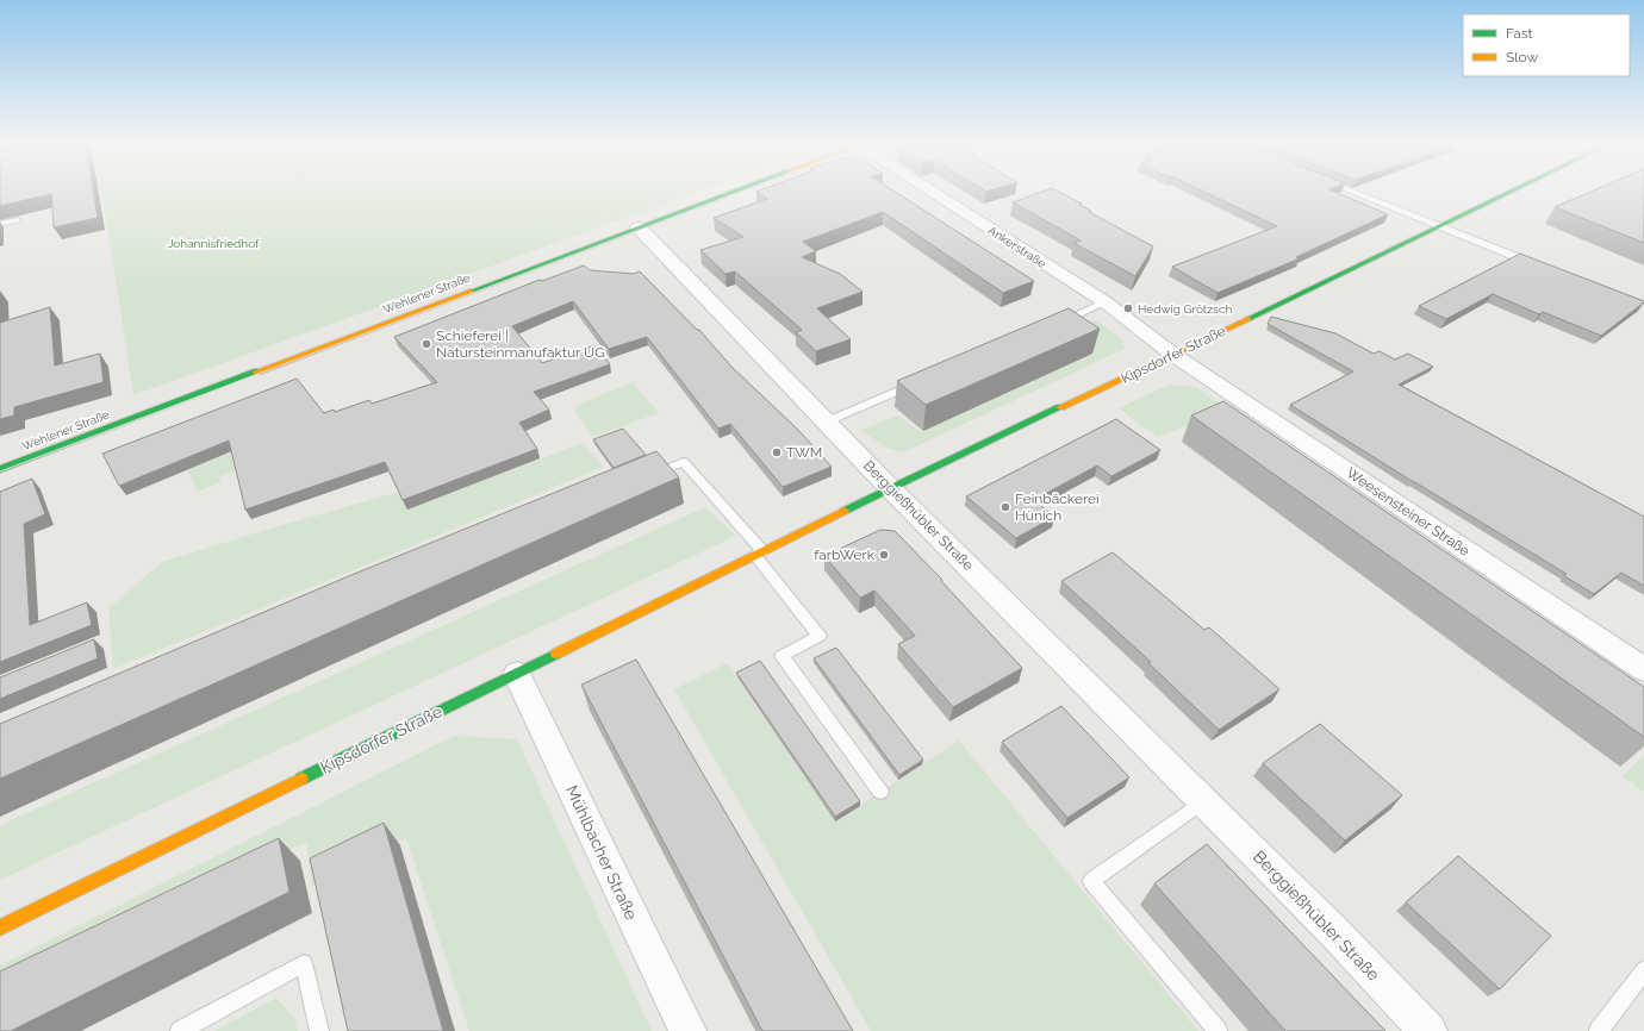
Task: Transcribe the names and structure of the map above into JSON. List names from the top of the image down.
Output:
{
  "streets": {
    "street": [
      "Ankerstraße",
      "Wehlener Straße",
      "Kipsdorfer Straße",
      "Weesensteiner Straße",
      "Berggießhübler Straße",
      "Mühlbacher Straße"
    ]
  },
  "crossings": [
    ["Ankerstraße", "Kipsdorfer Straße"],
    ["Ankerstraße", "Weesensteiner Straße"],
    ["Wehlener Straße", "Berggießhübler Straße"],
    ["Kipsdorfer Straße", "Weesensteiner Straße"],
    ["Kipsdorfer Straße", "Berggießhübler Straße"],
    ["Kipsdorfer Straße", "Mühlbacher Straße"]
  ],
  "parks": ["Johannisfriedhof"],
  "places": [
    "Hedwig Grötzsch",
    "Schieferei | Natursteinmanufaktur UG",
    "TWM",
    "Feinbäckerei Hünich",
    "farbWerk"
  ],
  "legend": ["Fast", "Slow"]
}
